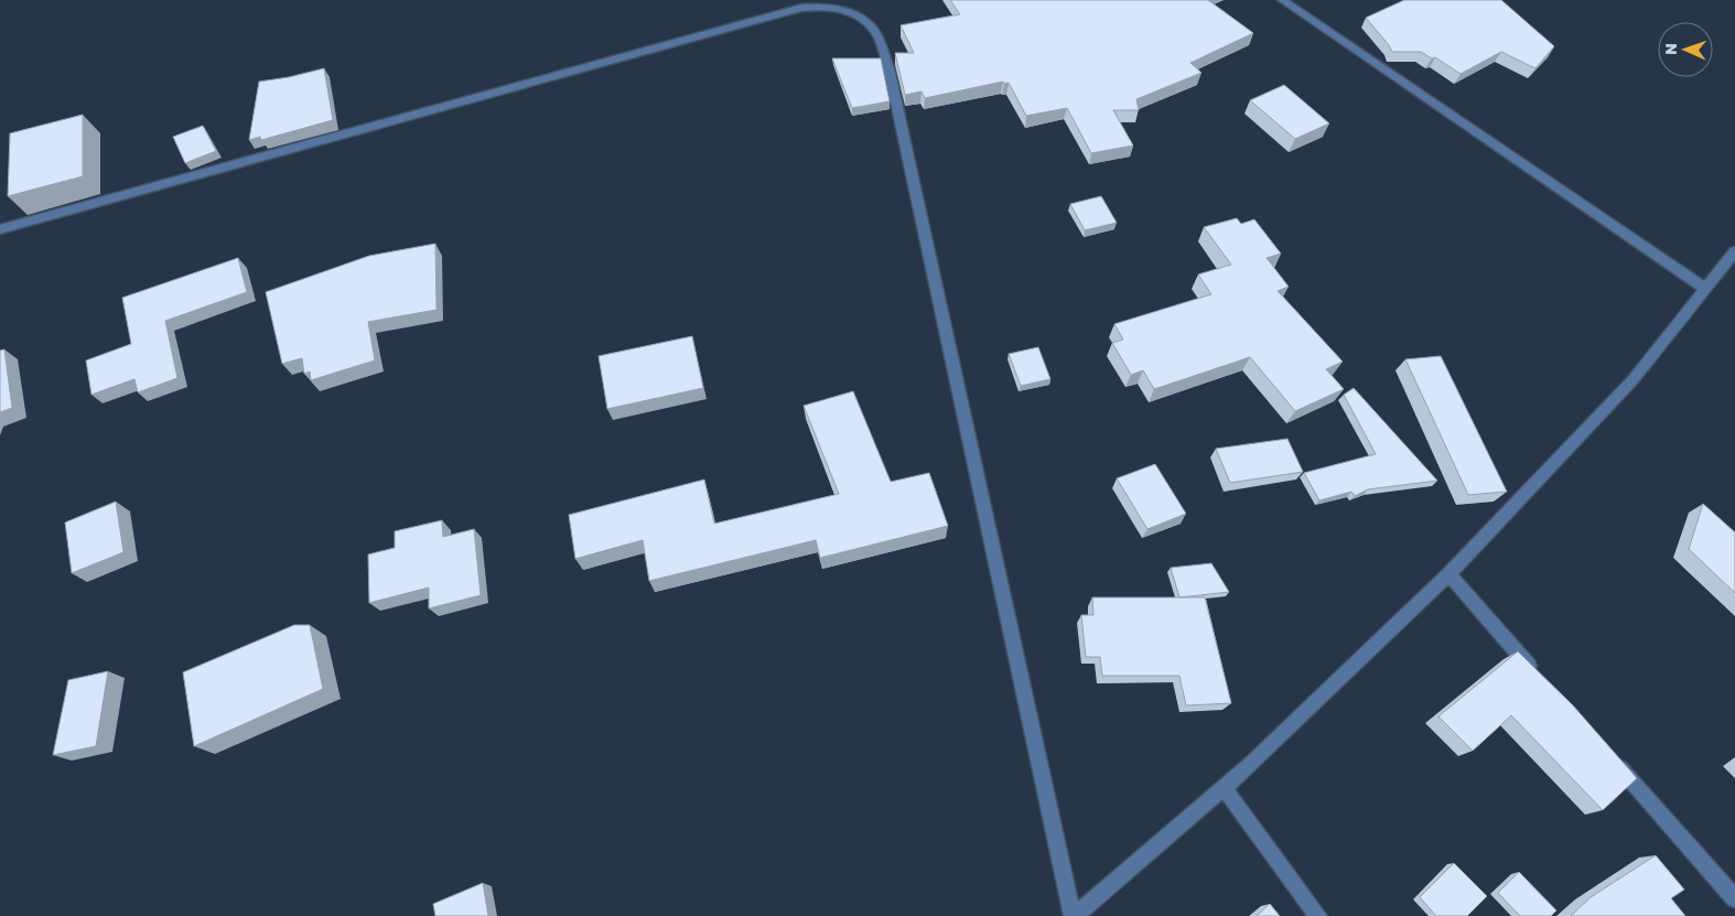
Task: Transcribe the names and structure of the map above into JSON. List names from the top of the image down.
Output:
{
  "north": "left"
}
